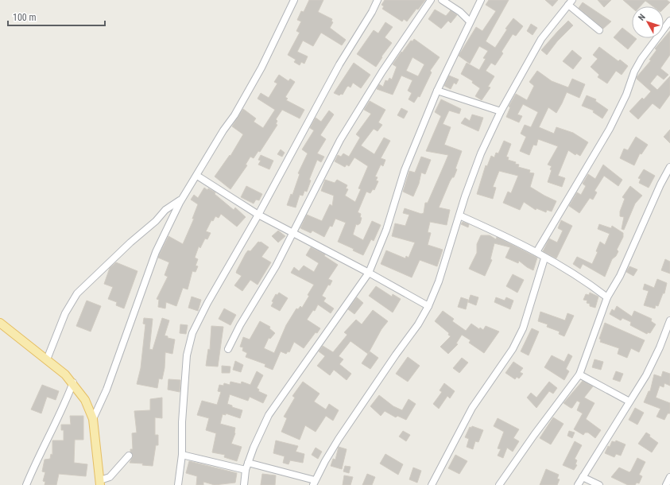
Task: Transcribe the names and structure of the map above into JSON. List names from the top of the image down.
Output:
{
  "scale_bar": "100 m",
  "north": "top left"
}
